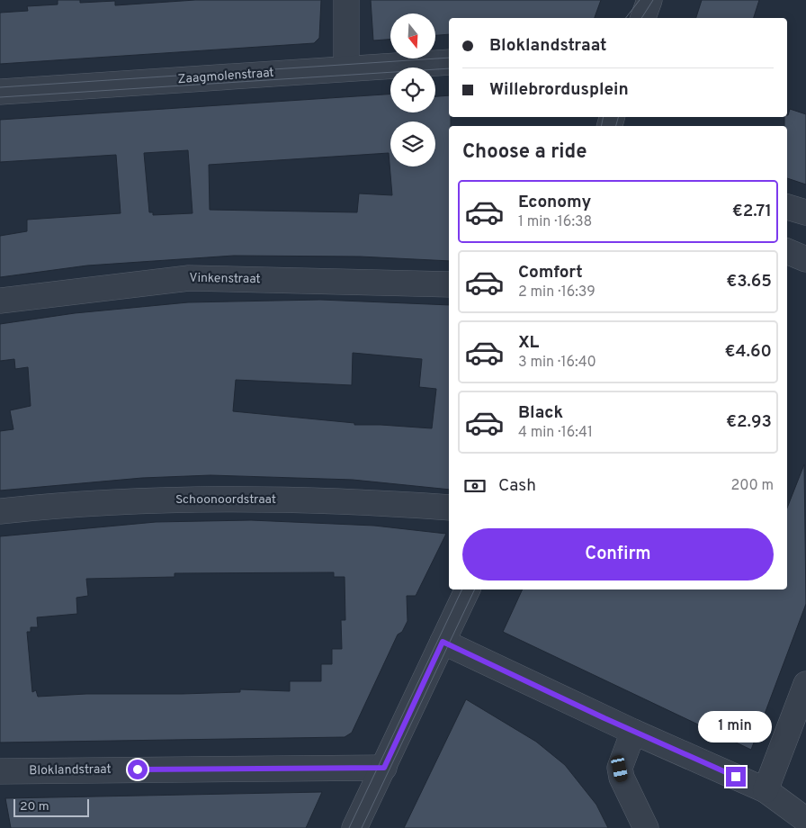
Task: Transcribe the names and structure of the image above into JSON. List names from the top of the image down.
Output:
{
  "streets": {
    "street": [
      "Zaagmolenstraat",
      "Vinkenstraat",
      "Schoonoordstraat",
      "Bloklandstraat"
    ]
  },
  "scale_bar": "20 m",
  "north": "bottom",
  "page": {
    "banner": ["Bloklandstraat", "Willebrordusplein"],
    "heading": "Choose a ride",
    "list": [
      {
        "name": "Economy",
        "note": "1 min · 16:38",
        "value": "€2.71"
      },
      {
        "name": "Comfort",
        "note": "2 min · 16:39",
        "value": "€3.65"
      },
      {
        "name": "XL",
        "note": "3 min · 16:40",
        "value": "€4.60"
      },
      {
        "name": "Black",
        "note": "4 min · 16:41",
        "value": "€2.93"
      }
    ],
    "pay": ["Cash", "200 m"],
    "buttons": "Confirm",
    "bubble": "1 min",
    "scale": "20 m"
  }
}
